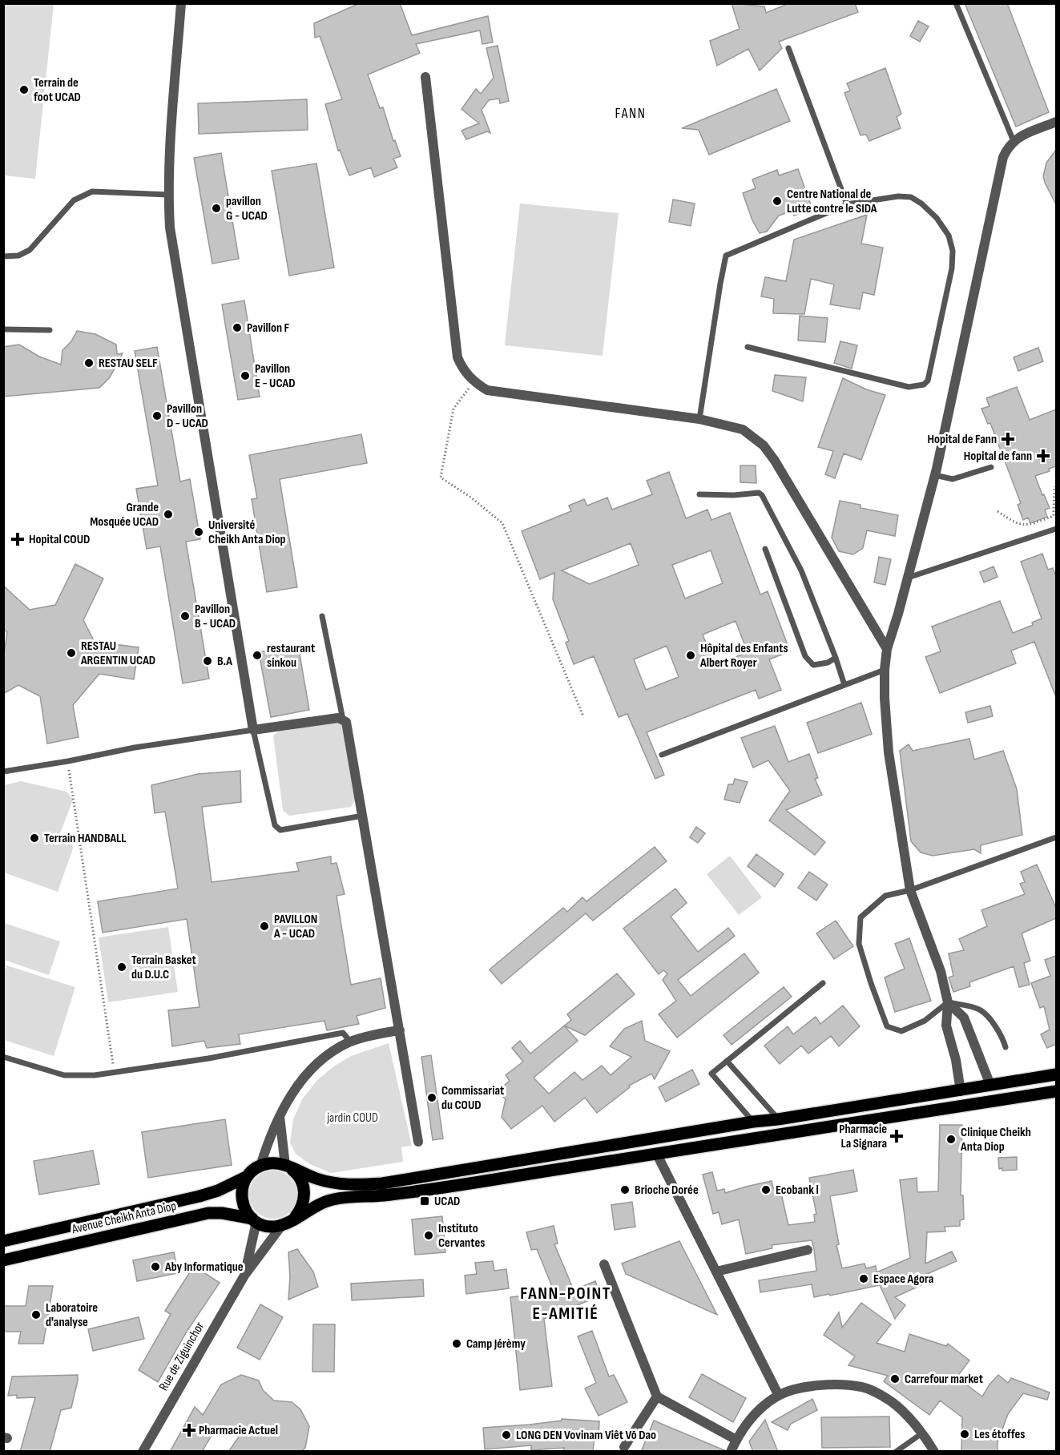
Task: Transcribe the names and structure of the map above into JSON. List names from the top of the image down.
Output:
{
  "streets": {
    "main road": ["Avenue Cheikh Anta Diop"],
    "street": ["Rue de Ziguinchor"]
  },
  "districts": ["FANN", "FANN-POINT E-AMITIÉ"],
  "parks": ["jardin COUD"],
  "places": {
    "other": [
      "Terrain de foot UCAD",
      "Centre National de Lutte contre le SIDA",
      "pavillon G - UCAD",
      "Pavillon F",
      "RESTAU SELF",
      "Pavillon E - UCAD",
      "Pavillon D - UCAD",
      "Grande Mosquée UCAD",
      "Université Cheikh Anta Diop",
      "Pavillon B - UCAD",
      "RESTAU ARGENTIN UCAD",
      "restaurant sinkou",
      "Hôpital des Enfants Albert Royer",
      "B.A",
      "Terrain HANDBALL",
      "PAVILLON A - UCAD",
      "Terrain Basket du D.U.C",
      "Commissariat du COUD",
      "Clinique Cheikh Anta Diop",
      "Brioche Dorée",
      "Ecobank l",
      "Instituto Cervantes",
      "Aby Informatique",
      "Espace Agora",
      "Laboratoire d'analyse",
      "Camp Jérèmy",
      "Carrefour market",
      "Les étoffes",
      "LONG DEN Vovinam Viêt Võ Dao"
    ],
    "health": [
      "Hopital de Fann",
      "Hopital de fann",
      "Hopital COUD",
      "Pharmacie La Signara",
      "Pharmacie Actuel"
    ],
    "transit": ["UCAD"]
  }
}
